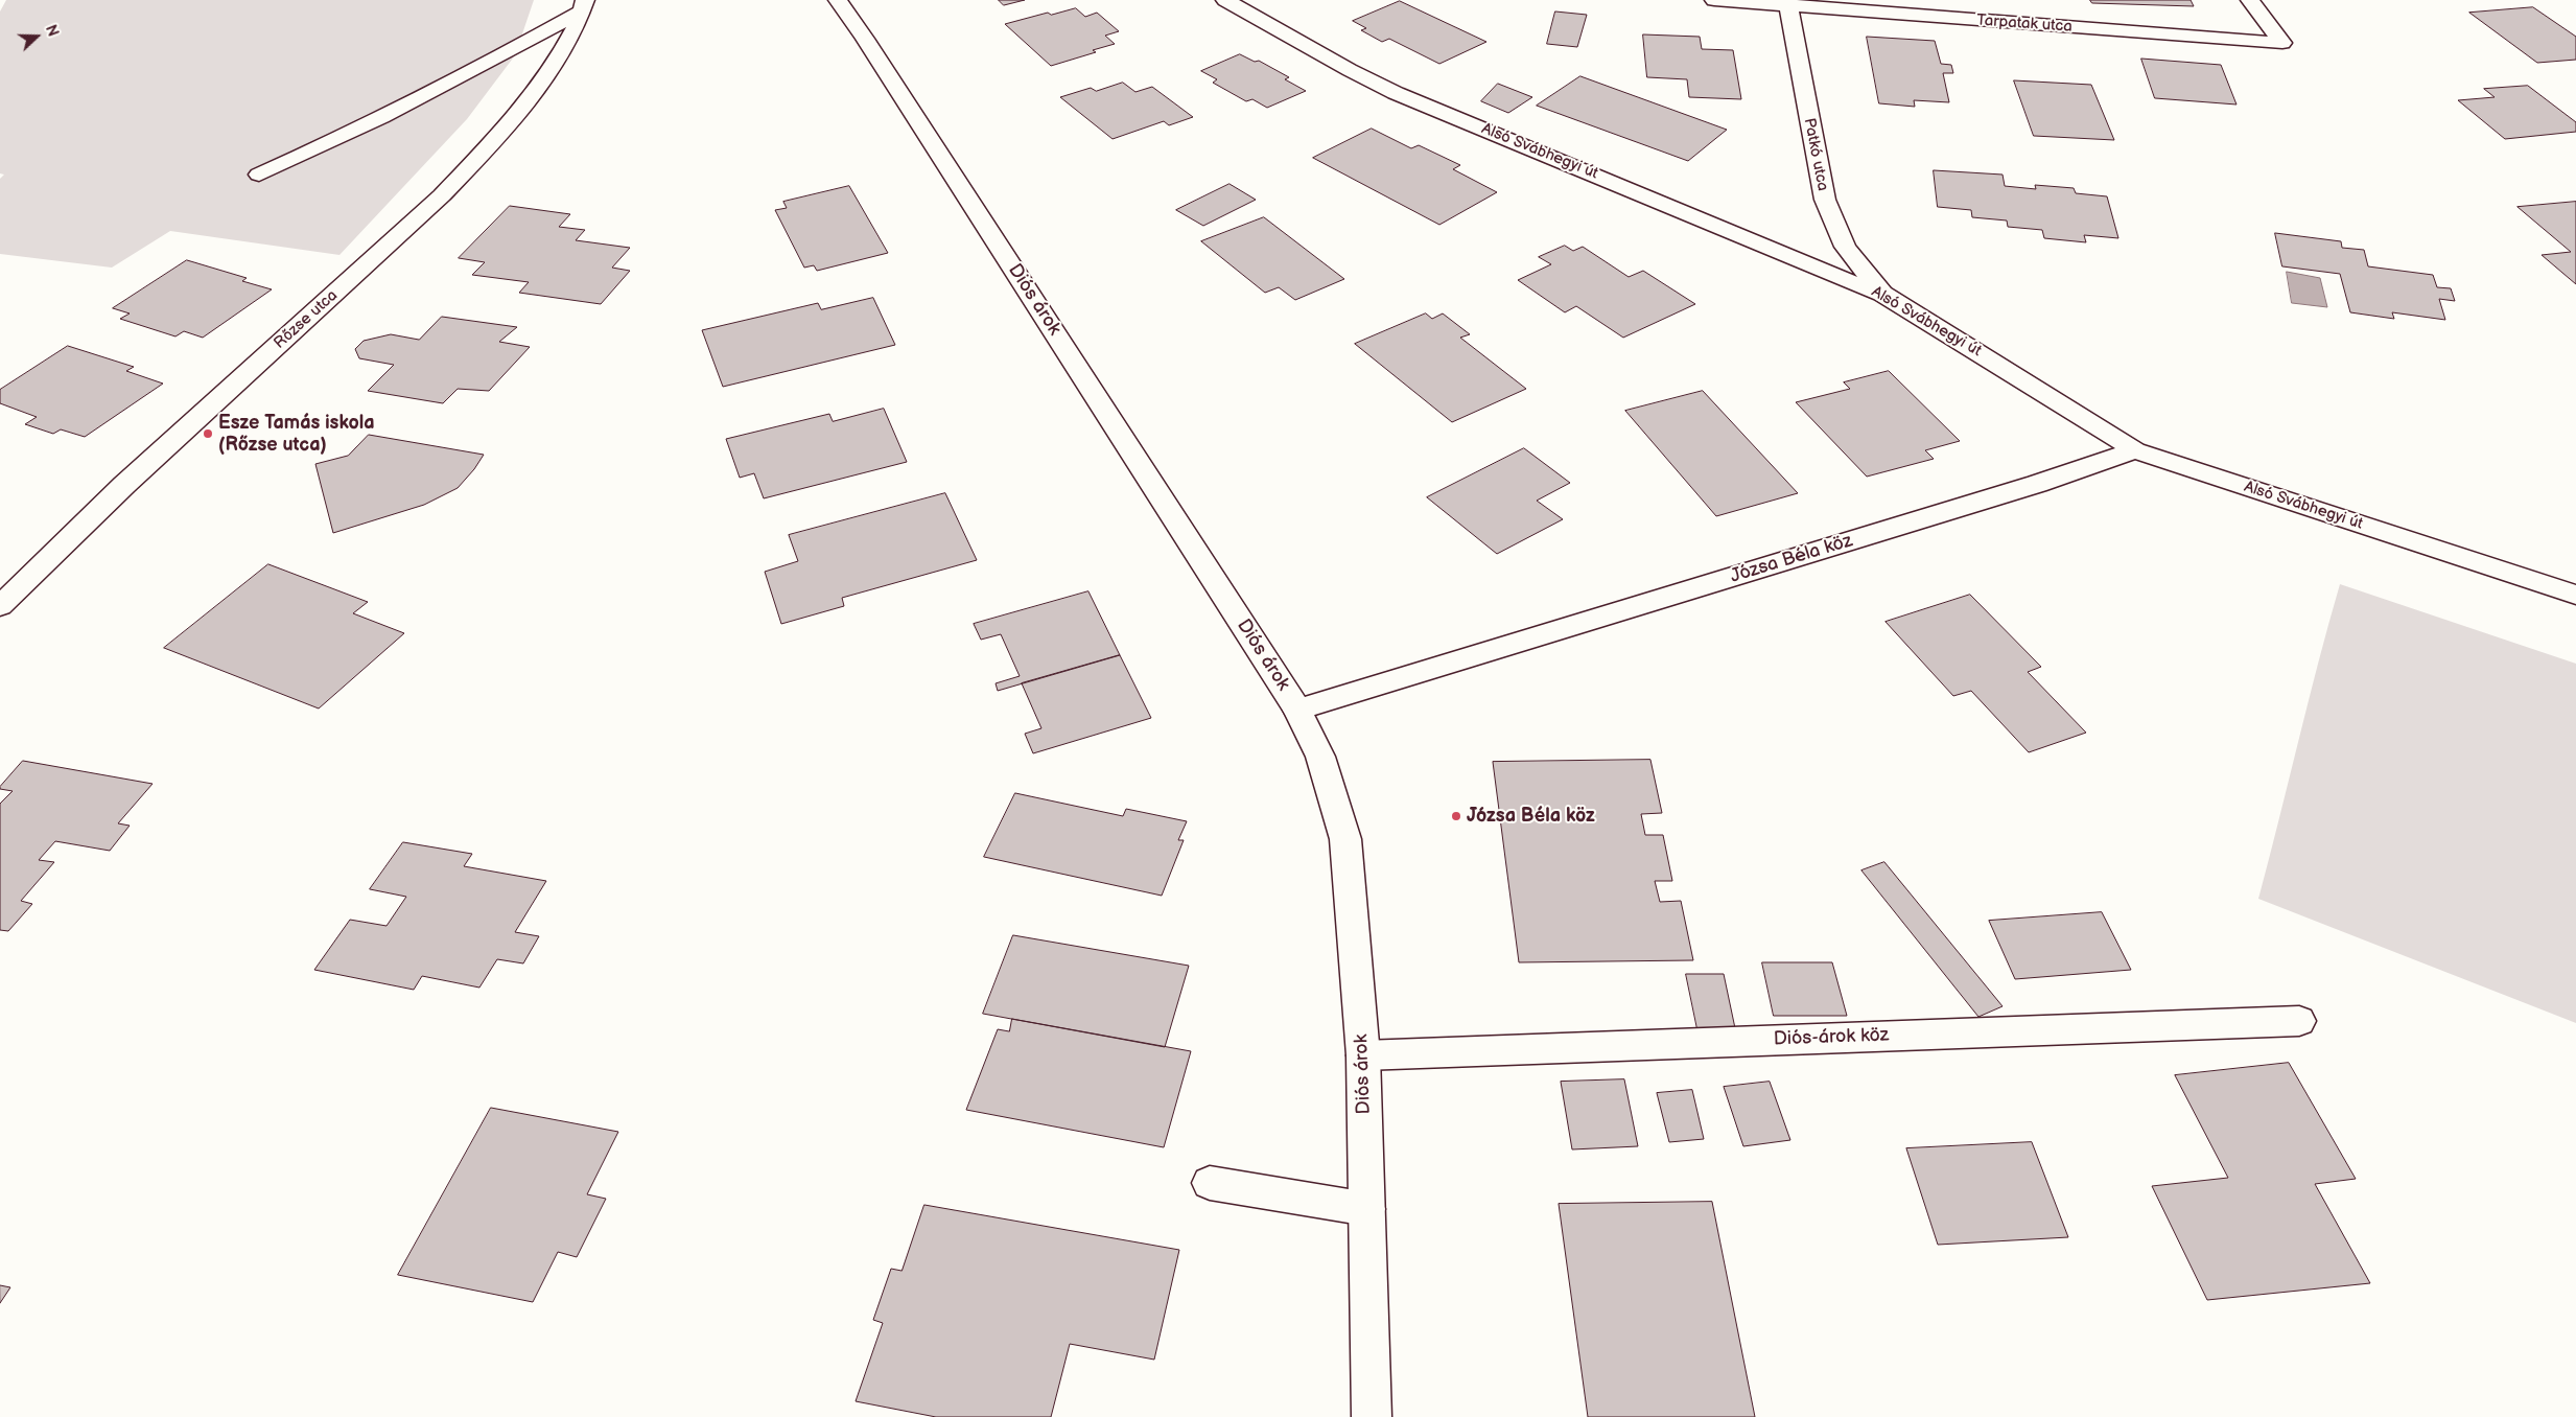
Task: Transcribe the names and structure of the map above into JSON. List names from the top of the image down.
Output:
{
  "streets": {
    "street": [
      "Tarpatak utca",
      "Alsó Svábhegyi út",
      "Patkó utca",
      "Diós árok",
      "Rőzse utca",
      "Józsa Béla köz",
      "Diós-árok köz"
    ]
  },
  "crossings": [
    ["Tarpatak utca", "Patkó utca"],
    ["Alsó Svábhegyi út", "Patkó utca"],
    ["Alsó Svábhegyi út", "Józsa Béla köz"],
    ["Diós árok", "Józsa Béla köz"],
    ["Diós árok", "Diós-árok köz"]
  ],
  "places": ["Esze Tamás iskola (Rőzse utca)", "Józsa Béla köz"],
  "north": "right"
}
